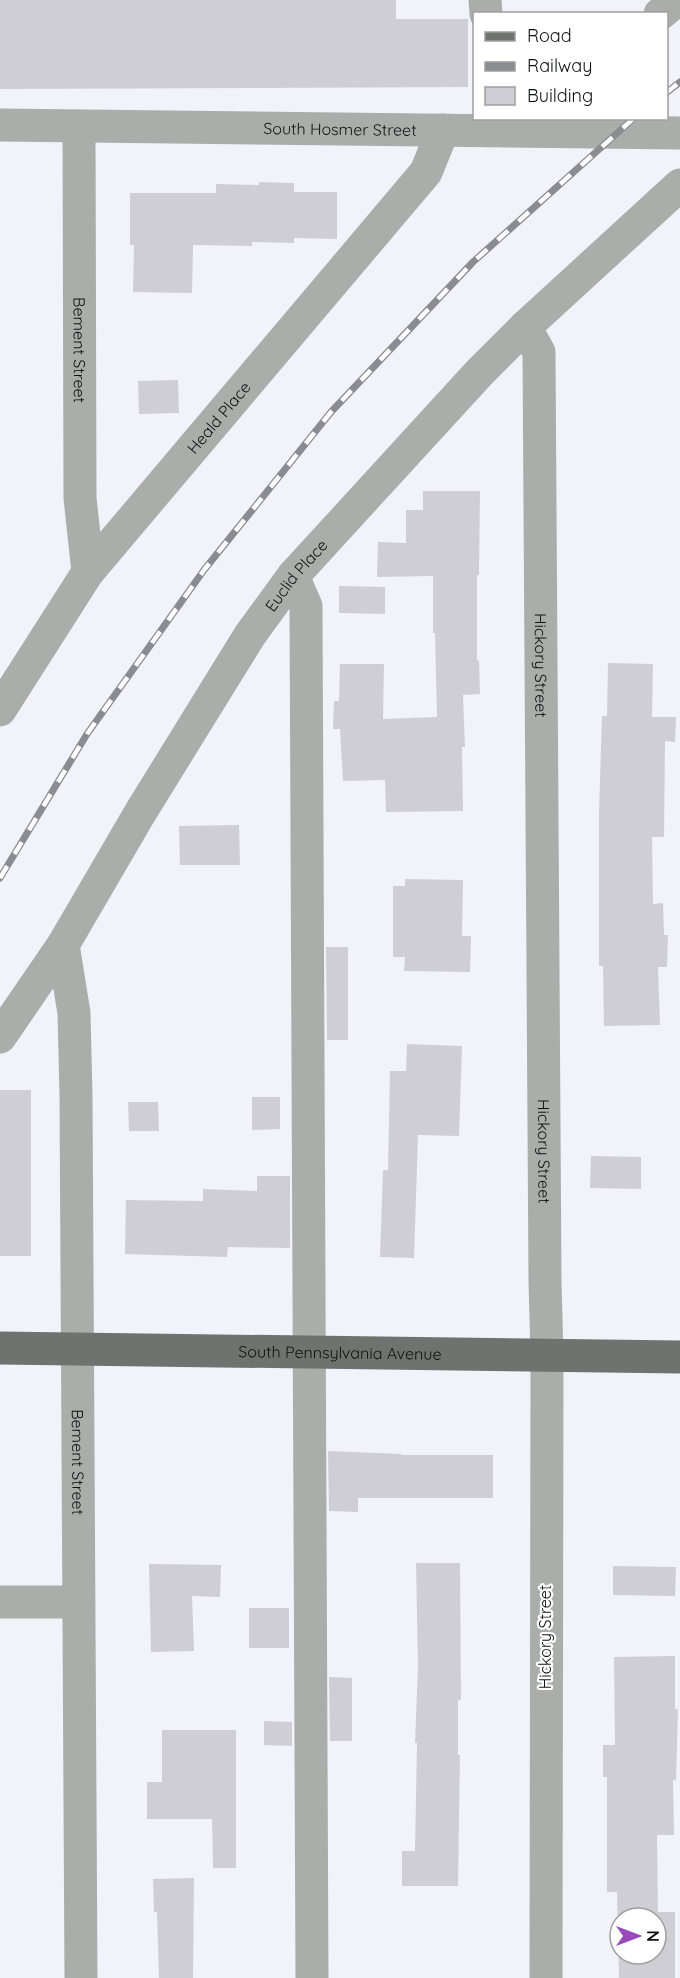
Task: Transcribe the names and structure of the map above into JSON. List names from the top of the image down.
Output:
{
  "streets": {
    "main road": ["South Pennsylvania Avenue"],
    "street": [
      "South Hosmer Street",
      "Bement Street",
      "Heald Place",
      "Euclid Place",
      "Hickory Street"
    ]
  },
  "crossings": [
    ["South Hosmer Street", "Bement Street"],
    ["South Hosmer Street", "Heald Place"],
    ["Bement Street", "Heald Place"],
    ["Bement Street", "Euclid Place"],
    ["Bement Street", "South Pennsylvania Avenue"],
    ["Euclid Place", "Hickory Street"],
    ["Hickory Street", "South Pennsylvania Avenue"]
  ],
  "legend": ["Road", "Railway", "Building"],
  "north": "right"
}
